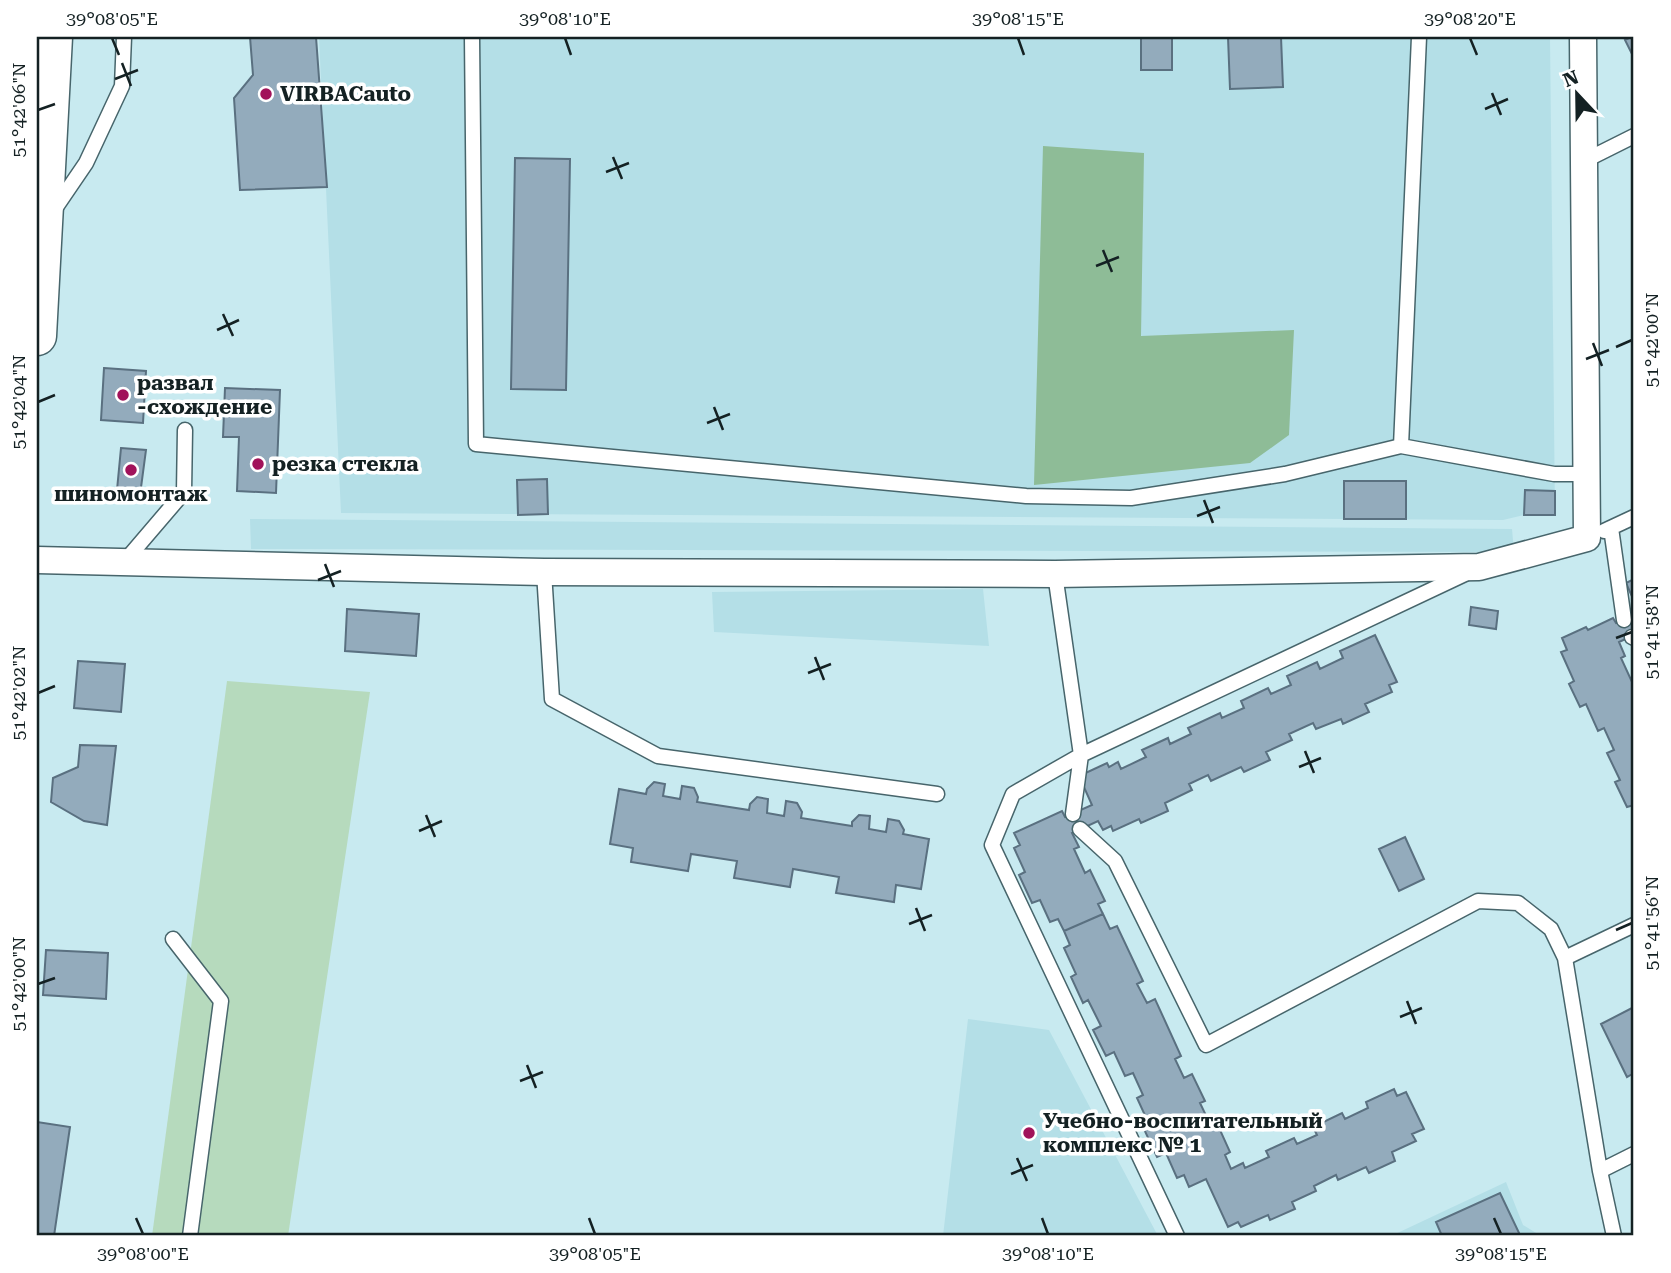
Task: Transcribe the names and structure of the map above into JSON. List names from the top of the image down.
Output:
{
  "places": [
    "VIRBACauto",
    "развал -схождение",
    "резка стекла",
    "шиномонтаж",
    "Учебно-воспитательный комплекс № 1"
  ],
  "north": "top",
  "coordinates": [
    "39°08'05\"E",
    "39°08'10\"E",
    "39°08'15\"E",
    "39°08'20\"E",
    "51°42'06\"N",
    "51°42'00\"N",
    "51°42'04\"N",
    "51°41'58\"N",
    "51°42'02\"N",
    "51°41'56\"N",
    "39°08'00\"E"
  ]
}
